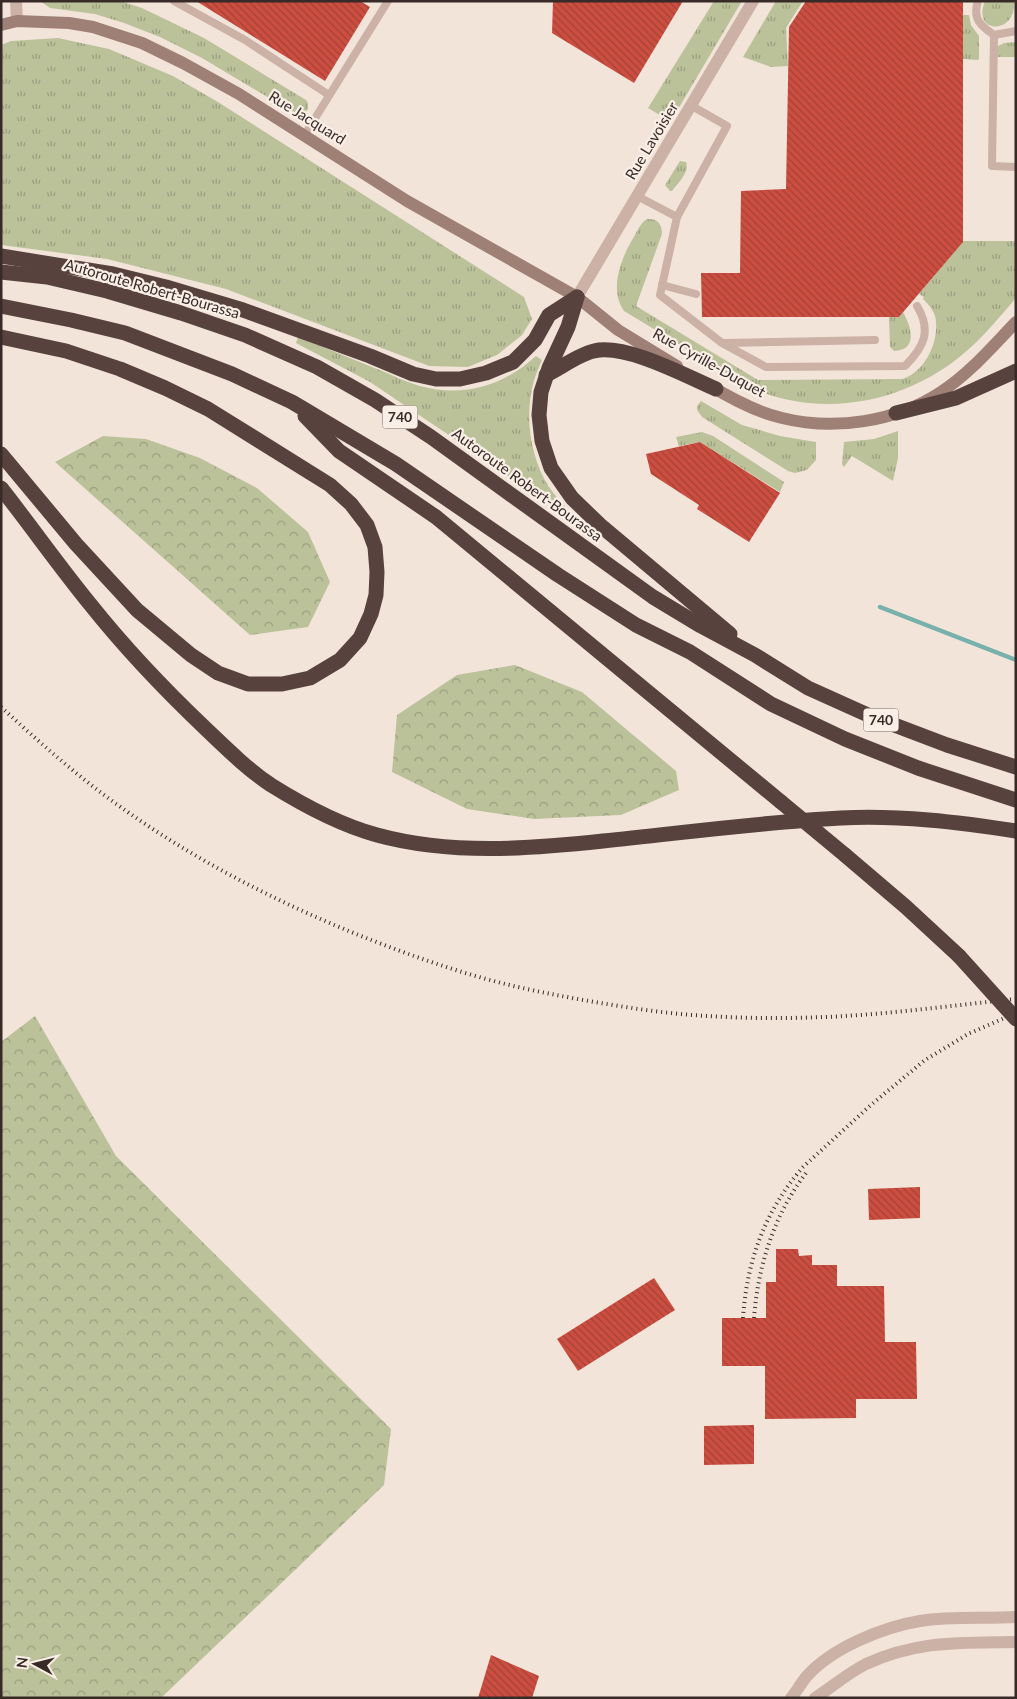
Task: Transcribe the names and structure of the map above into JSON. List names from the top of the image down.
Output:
{
  "streets": {
    "highway": ["Autoroute Robert-Bourassa", "740"],
    "main road": ["Rue Jacquard", "Rue Cyrille-Duquet"],
    "street": ["Rue Lavoisier"]
  },
  "crossings": [
    ["Rue Jacquard", "Rue Lavoisier"],
    ["Rue Jacquard", "Rue Cyrille-Duquet"],
    ["Rue Lavoisier", "Rue Cyrille-Duquet"]
  ],
  "north": "left"
}
